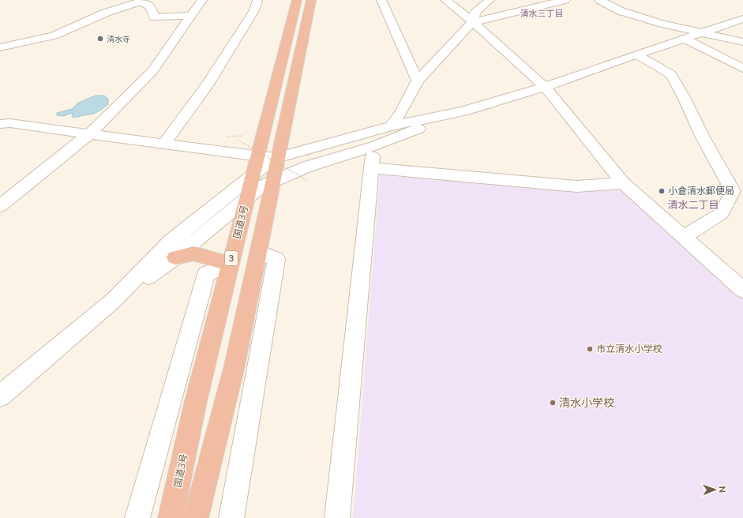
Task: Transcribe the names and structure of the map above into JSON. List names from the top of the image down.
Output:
{
  "streets": {
    "highway": ["国道3号", "3"]
  },
  "districts": ["清水三丁目", "清水二丁目"],
  "places": [
    "清水寺",
    "小倉清水郵便局",
    "市立清水小学校",
    "清水小学校"
  ],
  "north": "right"
}
